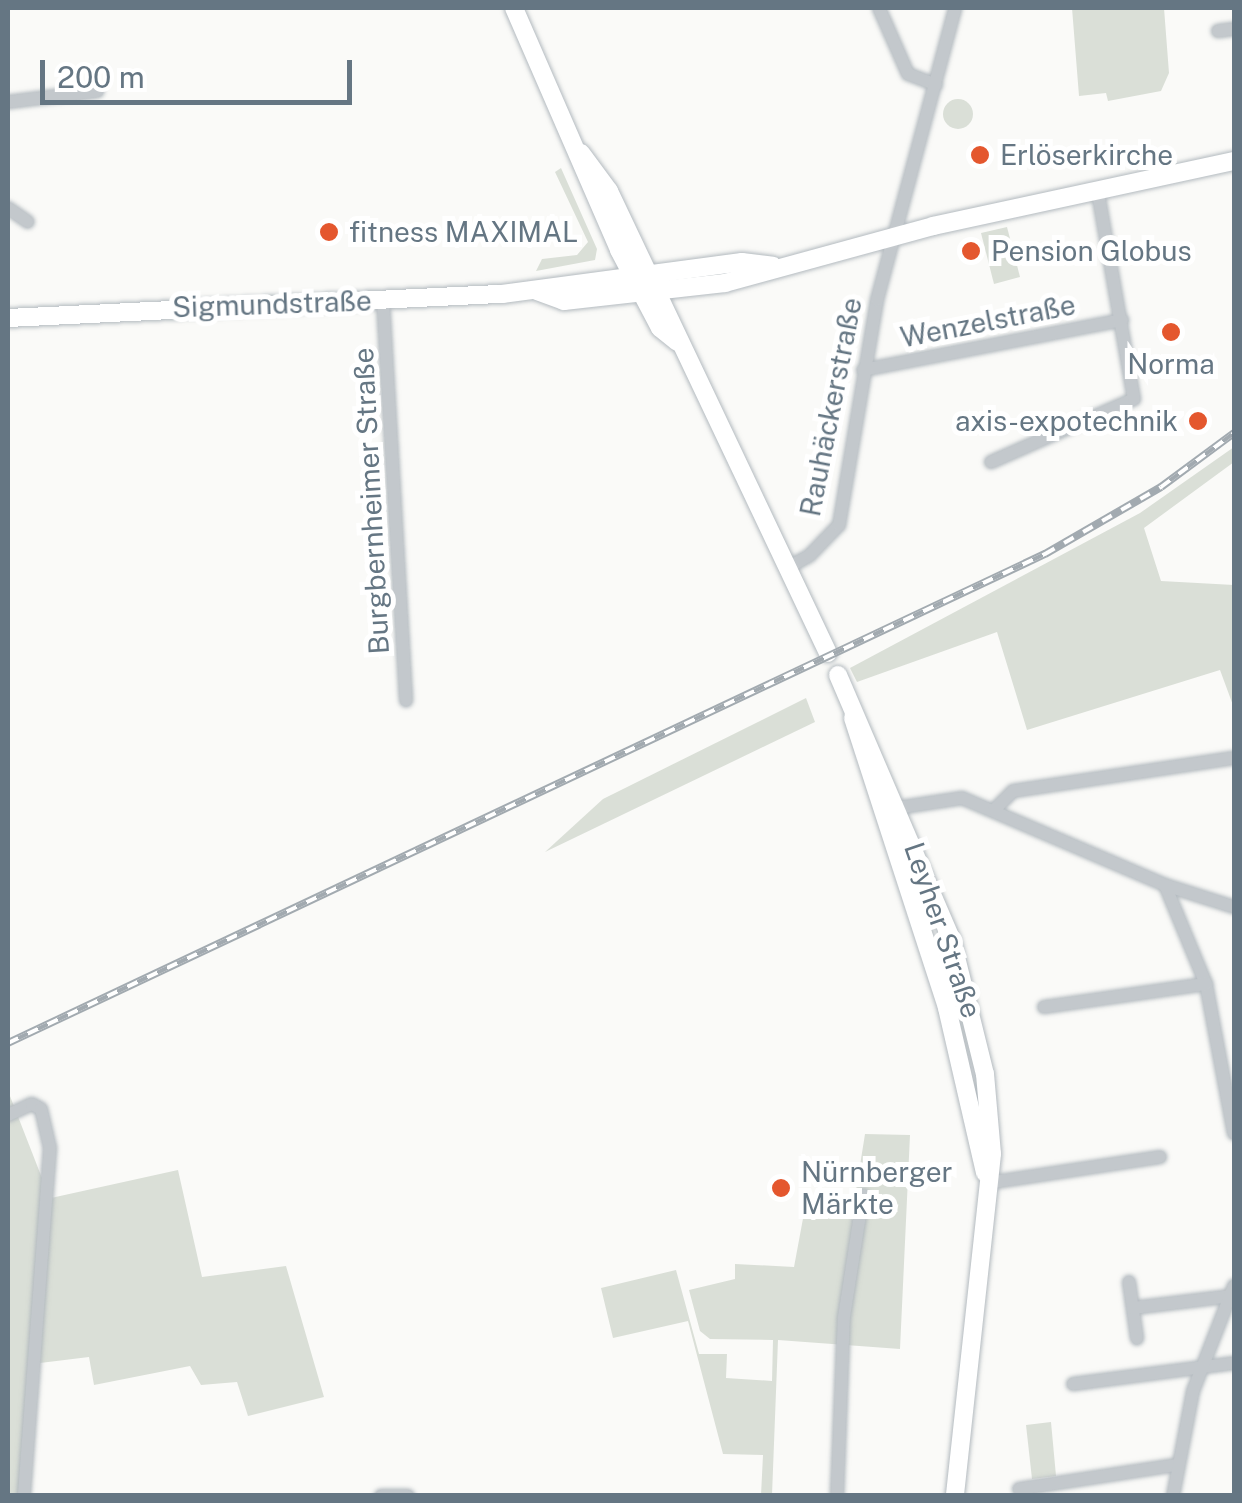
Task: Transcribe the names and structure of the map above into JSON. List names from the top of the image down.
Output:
{
  "streets": {
    "main road": ["Sigmundstraße", "Leyher Straße"],
    "street": ["Wenzelstraße", "Rauhäckerstraße", "Burgbernheimer Straße"]
  },
  "crossings": [
    ["Sigmundstraße", "Rauhäckerstraße"],
    ["Sigmundstraße", "Burgbernheimer Straße"],
    ["Wenzelstraße", "Rauhäckerstraße"]
  ],
  "places": [
    "Erlöserkirche",
    "fitness MAXIMAL",
    "Pension Globus",
    "Norma",
    "axis-expotechnik",
    "Nürnberger Märkte"
  ],
  "scale_bar": "200 m"
}
